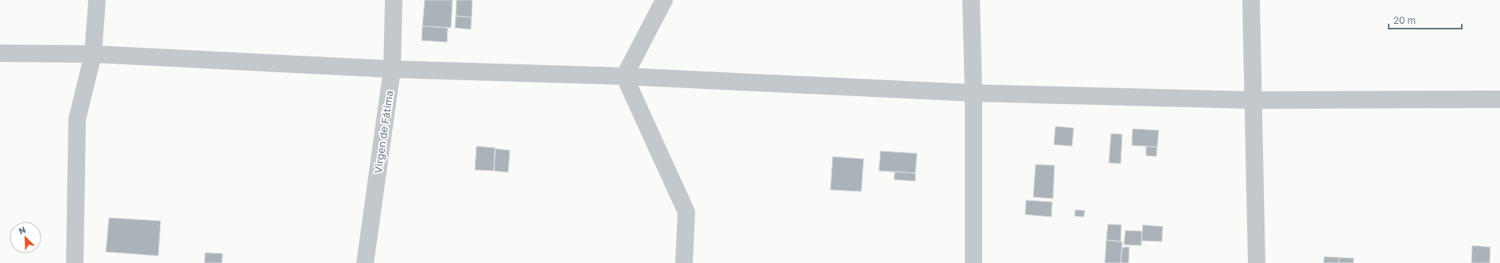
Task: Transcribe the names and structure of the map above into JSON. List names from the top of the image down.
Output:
{
  "streets": {
    "street": ["Virgen de Fátima"]
  },
  "scale_bar": "20 m",
  "north": "top left"
}
